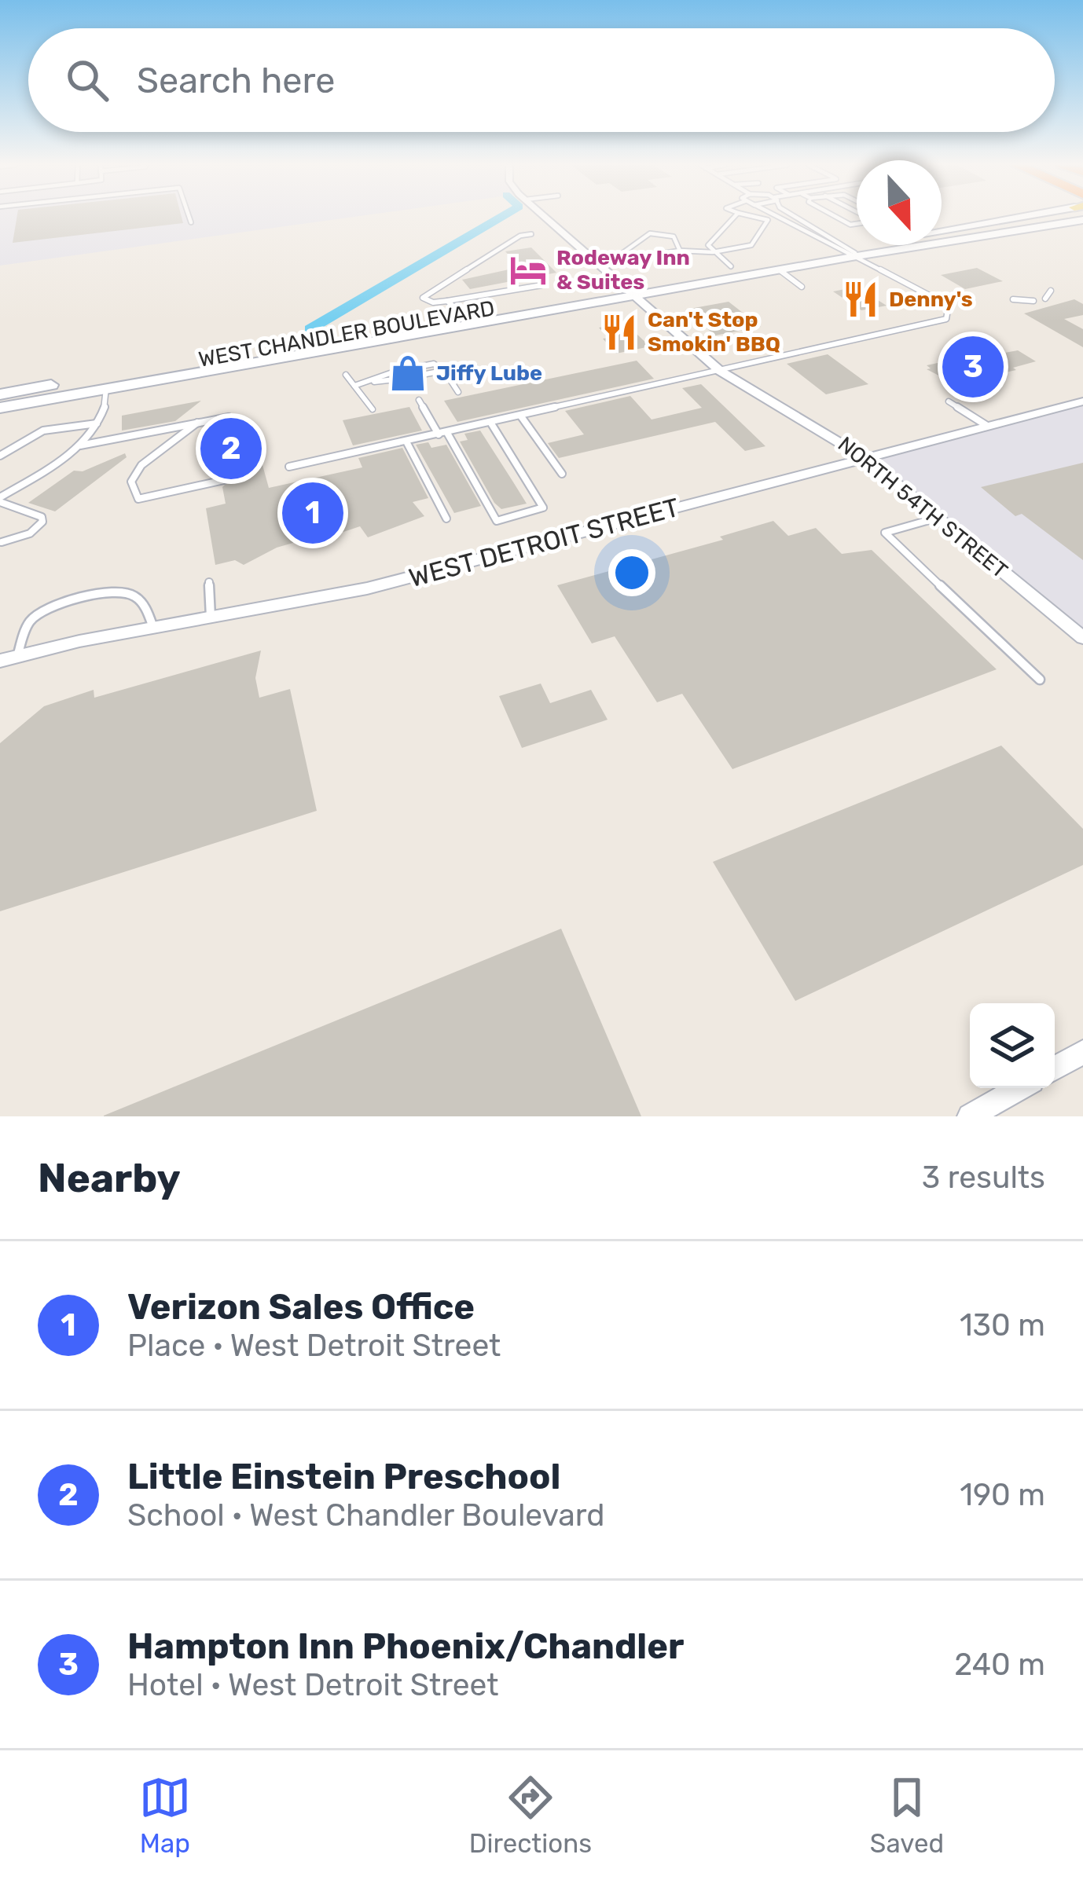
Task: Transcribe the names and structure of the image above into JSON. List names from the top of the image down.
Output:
{
  "streets": {
    "main road": ["WEST CHANDLER BOULEVARD"],
    "street": ["NORTH 54TH STREET", "WEST DETROIT STREET"]
  },
  "crossings": [
    ["WEST CHANDLER BOULEVARD", "NORTH 54TH STREET"],
    ["NORTH 54TH STREET", "WEST DETROIT STREET"]
  ],
  "places": {
    "hotel": ["Rodeway Inn & Suites"],
    "restaurant": ["Denny's", "Can't Stop Smokin' BBQ"],
    "shop": ["Jiffy Lube"]
  },
  "north": "bottom",
  "page": {
    "search": "Search here",
    "pins": ["3", "2", "1"],
    "heading": ["Nearby", "3 results"],
    "list": [
      {
        "mark": "1",
        "name": "Verizon Sales Office",
        "note": "Place · West Detroit Street",
        "value": "130 m"
      },
      {
        "mark": "2",
        "name": "Little Einstein Preschool",
        "note": "School · West Chandler Boulevard",
        "value": "190 m"
      },
      {
        "mark": "3",
        "name": "Hampton Inn Phoenix/Chandler",
        "note": "Hotel · West Detroit Street",
        "value": "240 m"
      }
    ],
    "nav": ["Map", "Directions", "Saved"]
  }
}
